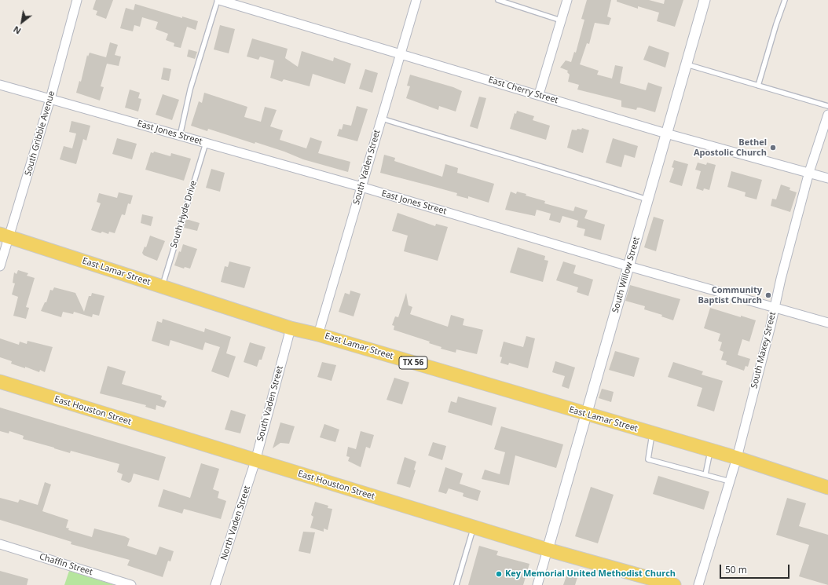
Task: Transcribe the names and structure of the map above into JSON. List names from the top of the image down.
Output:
{
  "streets": {
    "main road": ["East Lamar Street", "TX 56", "East Houston Street"],
    "street": [
      "East Cherry Street",
      "East Jones Street",
      "South Gribble Avenue",
      "South Vaden Street",
      "South Willow Street",
      "South Maxey Street",
      "North Vaden Street",
      "Chaffin Street"
    ],
    "lane": ["South Hyde Drive"]
  },
  "crossings": [
    ["East Cherry Street", "South Vaden Street"],
    ["East Cherry Street", "South Willow Street"],
    ["East Cherry Street", "South Maxey Street"],
    ["East Jones Street", "South Gribble Avenue"],
    ["East Jones Street", "South Vaden Street"],
    ["East Jones Street", "South Hyde Drive"],
    ["East Jones Street", "South Willow Street"],
    ["East Jones Street", "South Maxey Street"],
    ["South Gribble Avenue", "East Lamar Street"],
    ["South Vaden Street", "East Lamar Street"],
    ["South Vaden Street", "East Houston Street"],
    ["South Vaden Street", "North Vaden Street"],
    ["South Hyde Drive", "East Lamar Street"],
    ["East Lamar Street", "South Willow Street"],
    ["East Lamar Street", "South Maxey Street"],
    ["South Willow Street", "East Houston Street"],
    ["East Houston Street", "North Vaden Street"]
  ],
  "places": ["Bethel Apostolic Church", "Community Baptist Church", "Key Memorial United Methodist Church"],
  "scale_bar": "50 m",
  "north": "bottom left"
}
